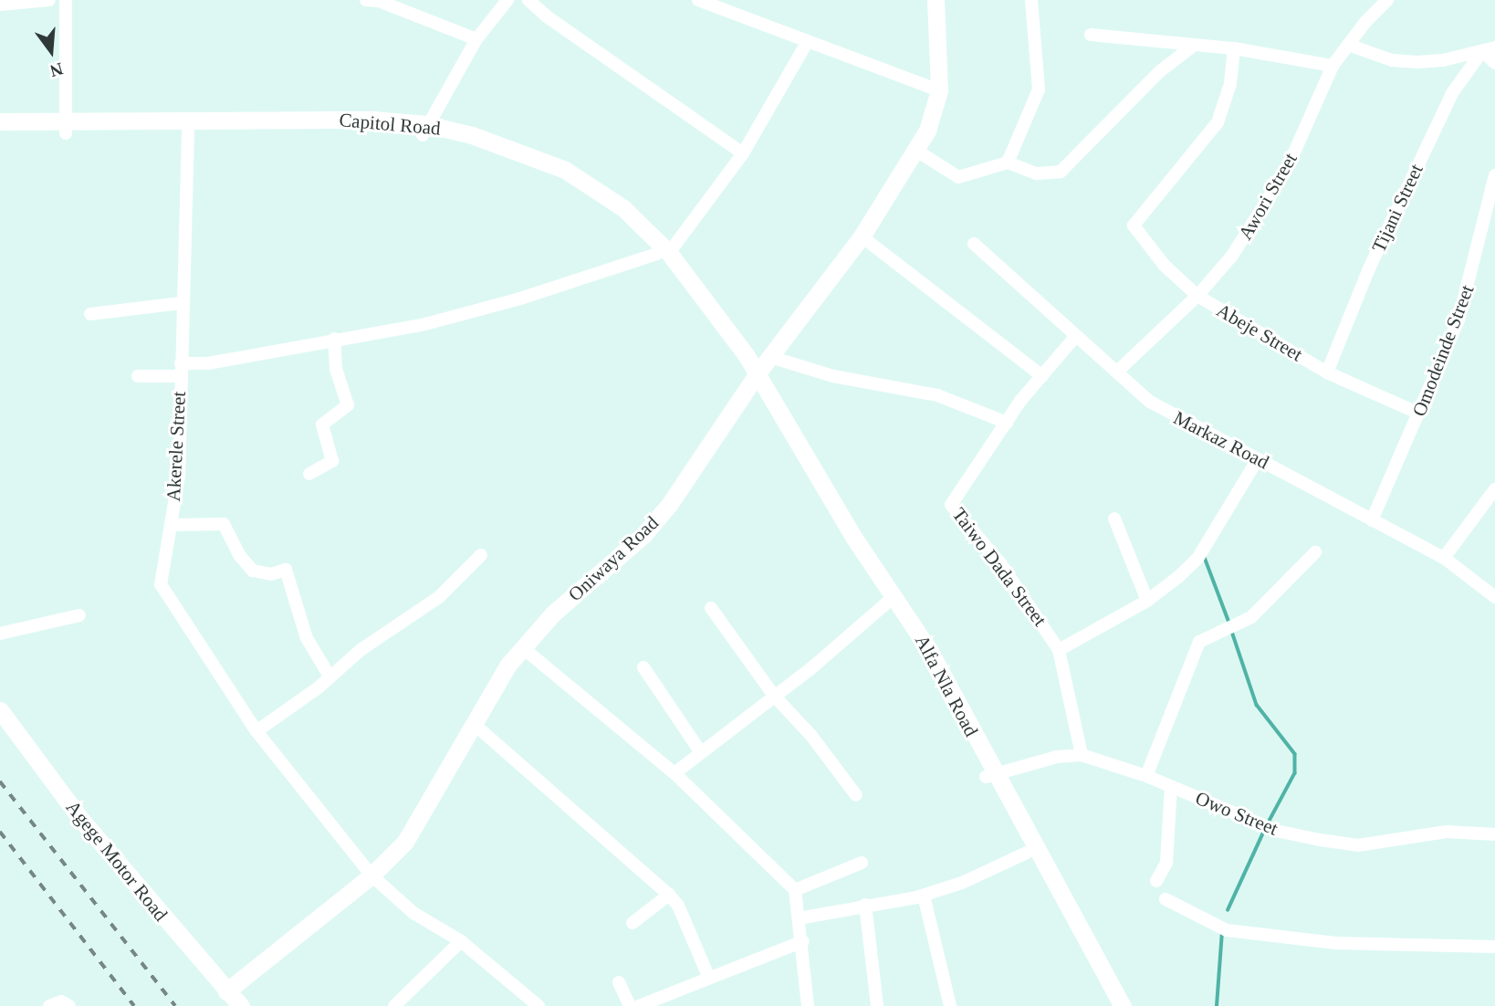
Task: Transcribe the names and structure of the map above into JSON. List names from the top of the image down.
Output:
{
  "streets": {
    "main road": [
      "Capitol Road",
      "Oniwaya Road",
      "Alfa Nla Road",
      "Agege Motor Road"
    ],
    "street": [
      "Awori Street",
      "Tijani Street",
      "Abeje Street",
      "Omodeinde Street",
      "Markaz Road",
      "Akerele Street",
      "Taiwo Dada Street",
      "Owo Street"
    ]
  },
  "crossings": [
    ["Capitol Road", "Akerele Street"],
    ["Capitol Road", "Oniwaya Road"],
    ["Capitol Road", "Alfa Nla Road"],
    ["Awori Street", "Abeje Street"],
    ["Awori Street", "Markaz Road"],
    ["Tijani Street", "Abeje Street"],
    ["Abeje Street", "Omodeinde Street"],
    ["Omodeinde Street", "Markaz Road"],
    ["Markaz Road", "Taiwo Dada Street"],
    ["Akerele Street", "Oniwaya Road"],
    ["Oniwaya Road", "Alfa Nla Road"],
    ["Oniwaya Road", "Agege Motor Road"],
    ["Taiwo Dada Street", "Owo Street"],
    ["Alfa Nla Road", "Owo Street"]
  ],
  "north": "bottom"
}
